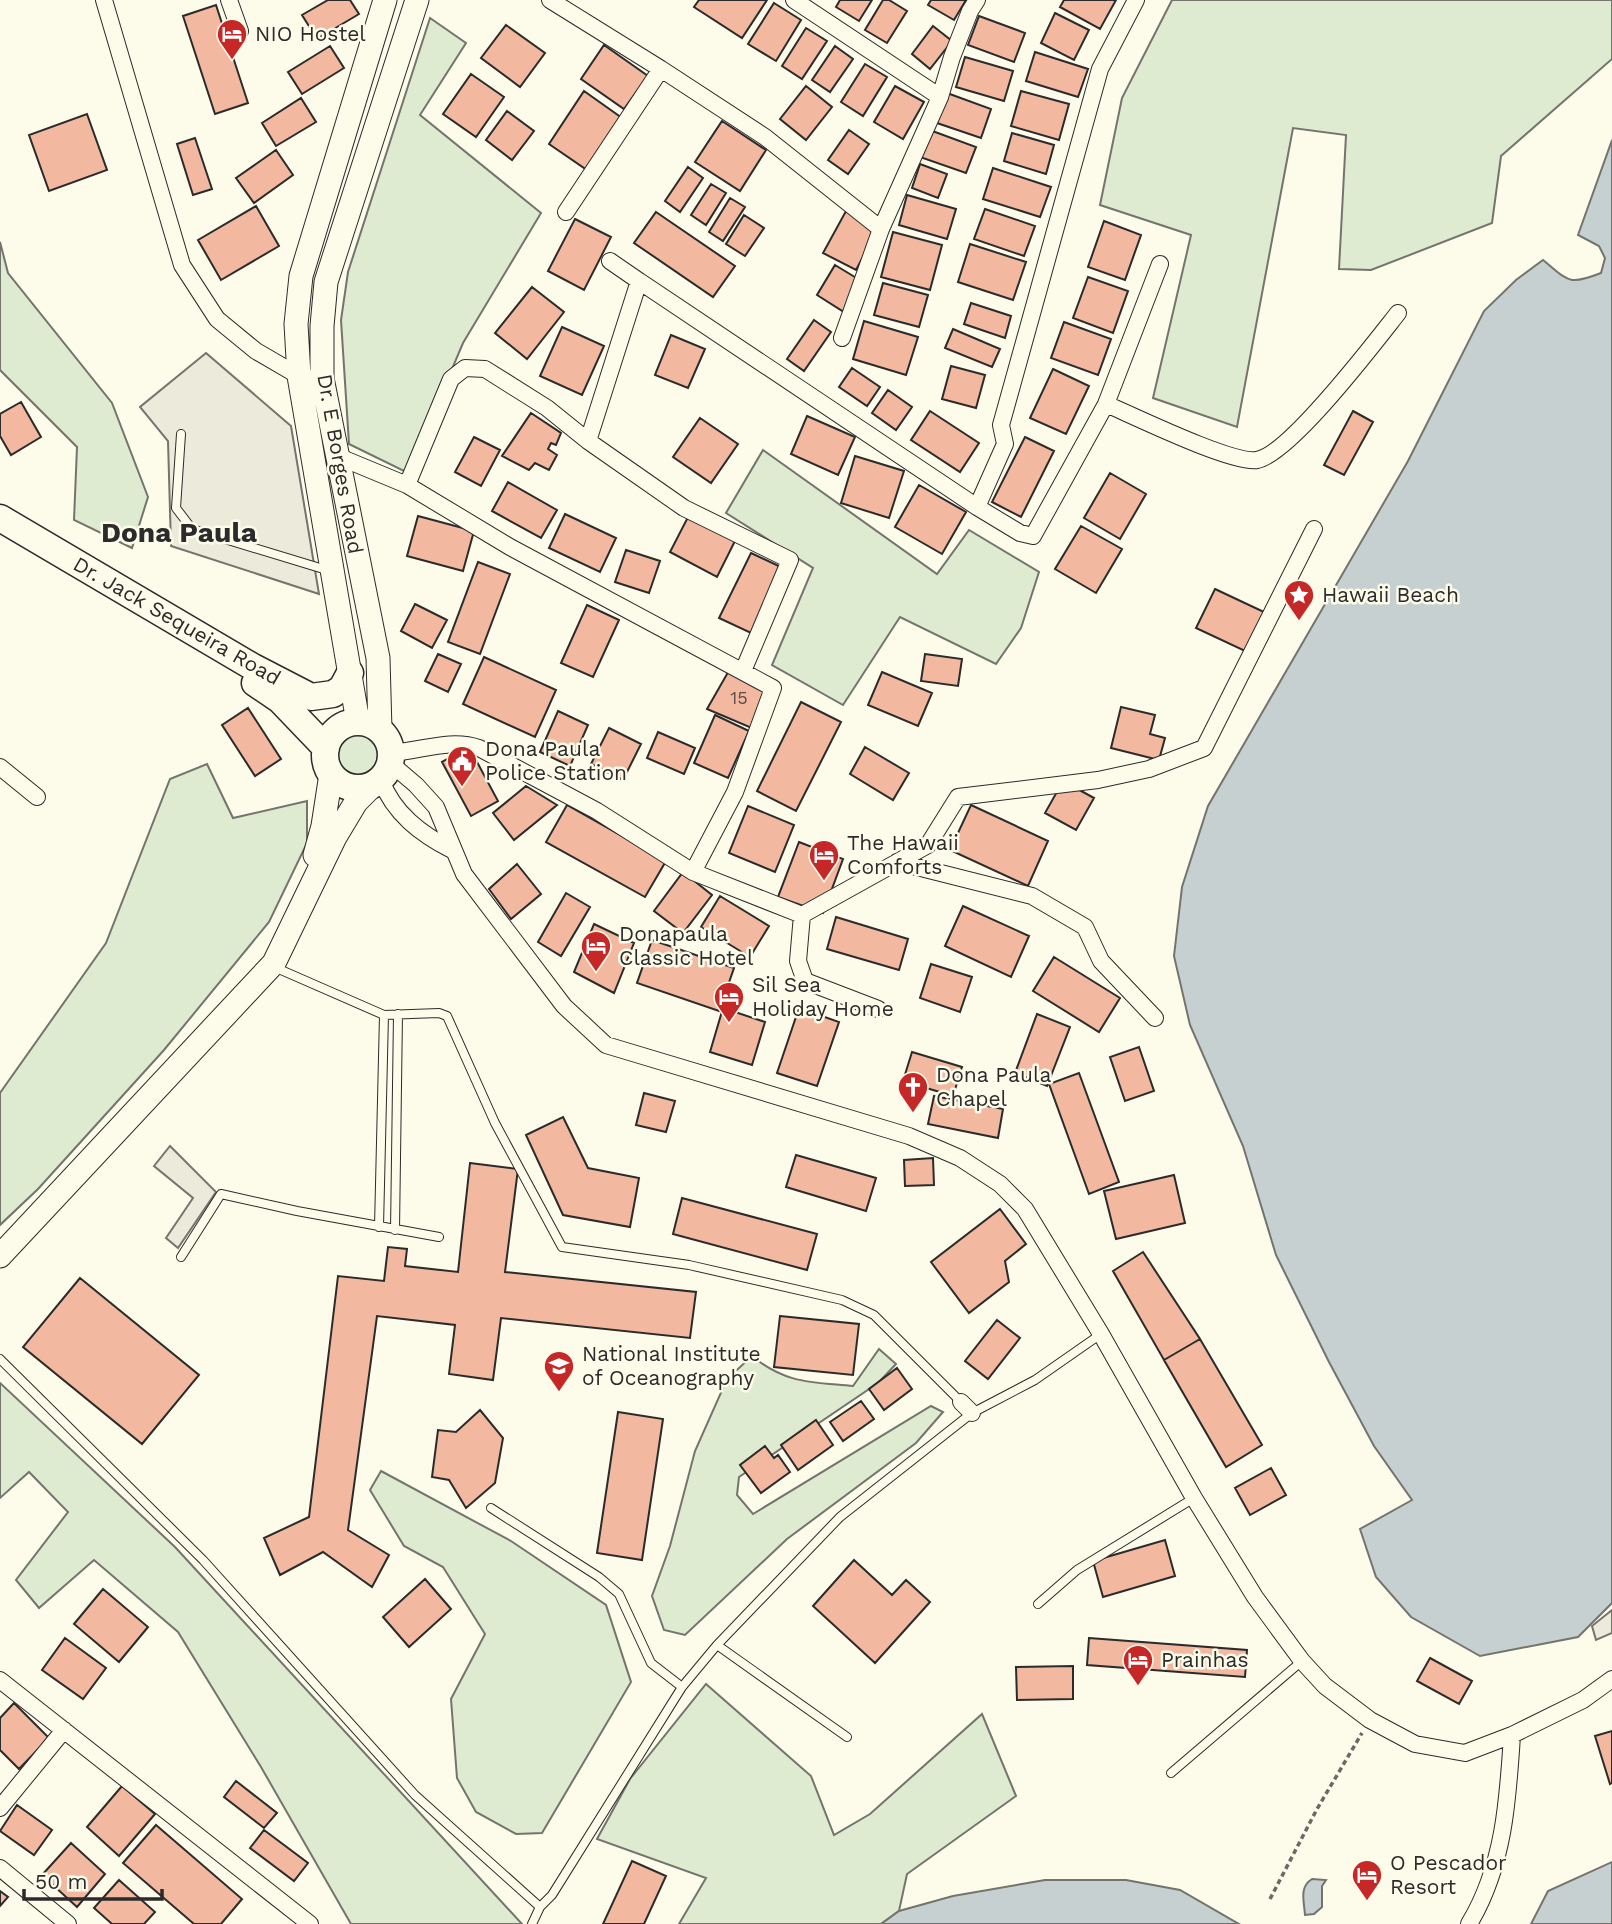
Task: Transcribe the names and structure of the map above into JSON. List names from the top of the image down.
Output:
{
  "streets": {
    "main road": ["Dr. E Borges Road", "Dr. Jack Sequeira Road"]
  },
  "crossings": [
    ["Dr. E Borges Road", "Dr. Jack Sequeira Road"]
  ],
  "districts": ["Dona Paula"],
  "places": {
    "hotel": [
      "NIO Hostel",
      "The Hawaii Comforts",
      "Donapaula Classic Hotel",
      "Sil Sea Holiday Home",
      "Prainhas",
      "O Pescador Resort"
    ],
    "place": ["Hawaii Beach"],
    "public building": ["Dona Paula Police Station"],
    "church": ["Dona Paula Chapel"],
    "school or university": ["National Institute of Oceanography"]
  },
  "house_numbers": ["15"],
  "scale_bar": "50 m"
}
